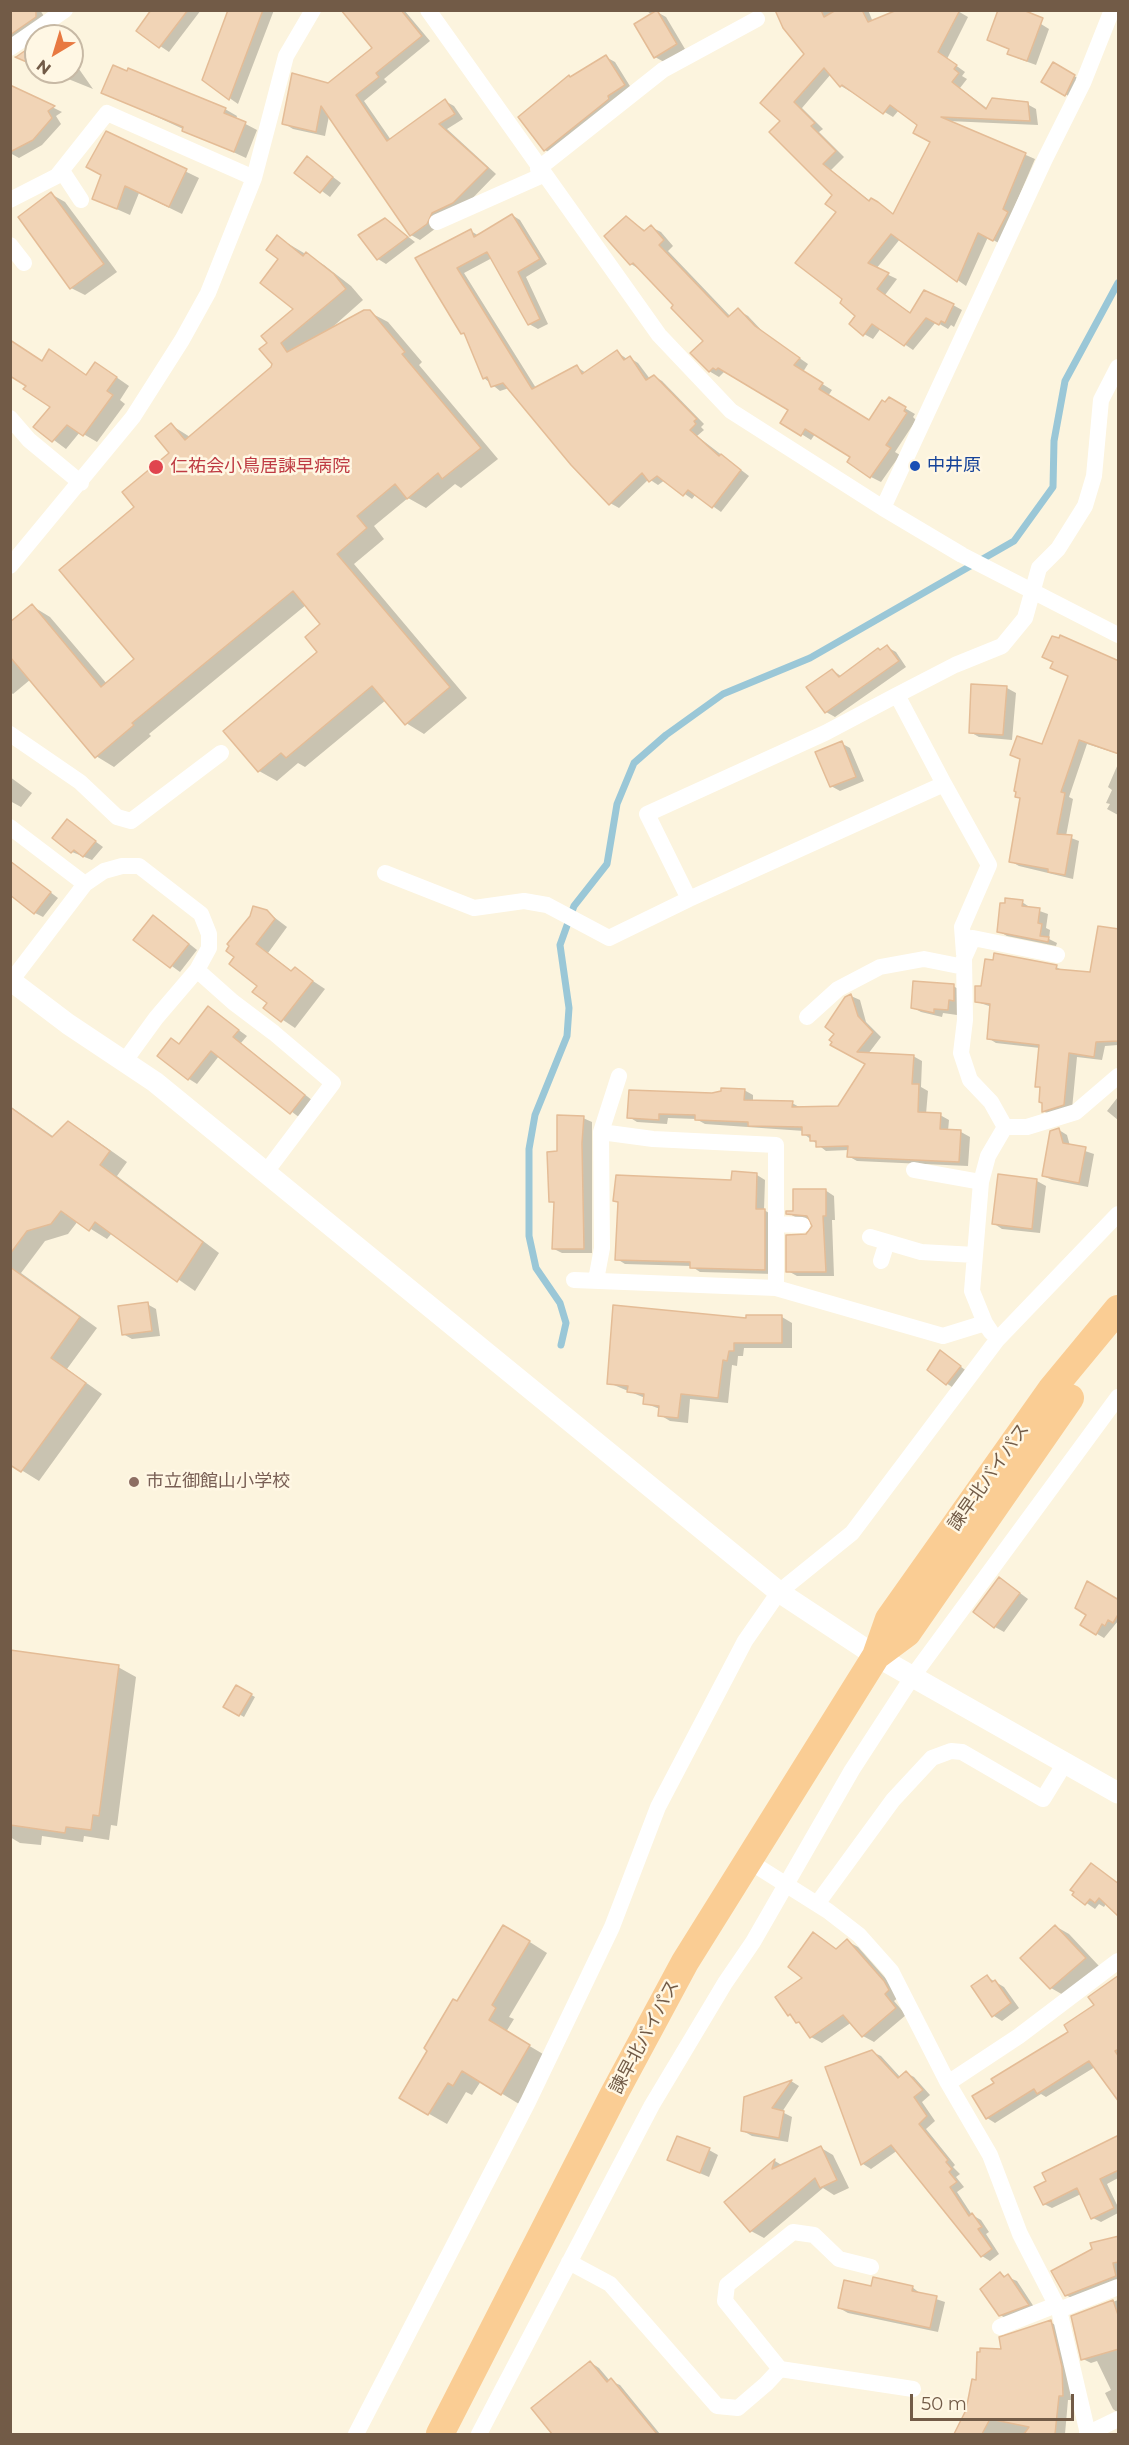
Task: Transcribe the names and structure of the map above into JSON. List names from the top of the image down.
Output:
{
  "streets": {
    "highway": ["諫早北バイパス"]
  },
  "places": ["中井原", "仁祐会小鳥居諫早病院", "市立御館山小学校"],
  "scale_bar": "50 m",
  "north": "bottom left"
}
